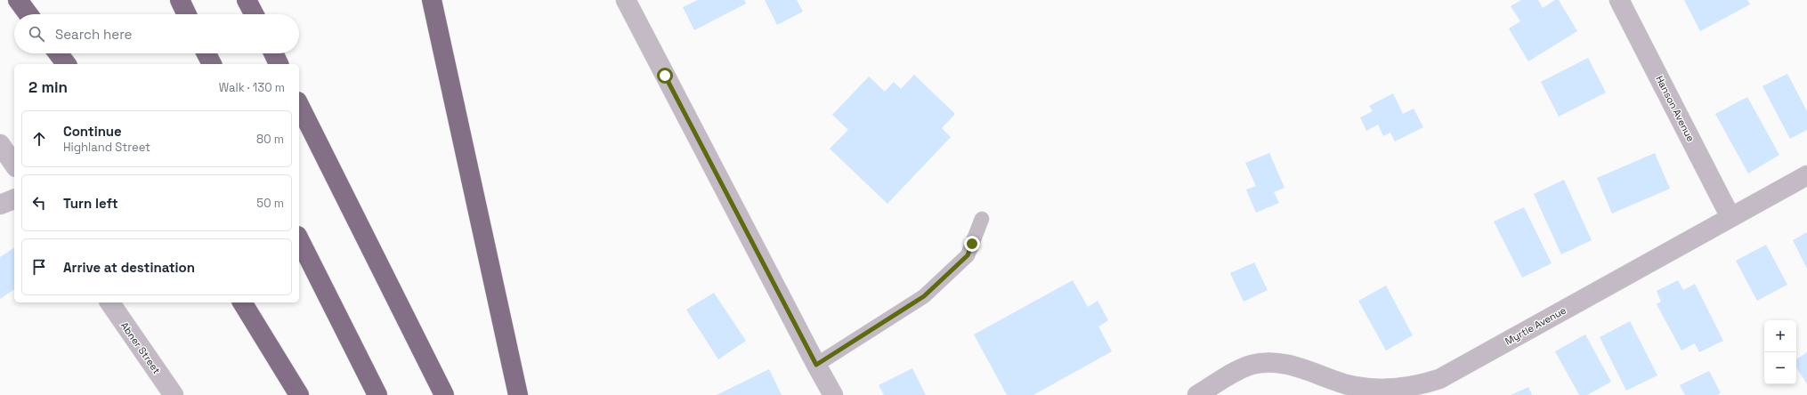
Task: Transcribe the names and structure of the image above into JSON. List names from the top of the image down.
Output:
{
  "streets": {
    "street": ["Hanson Avenue", "Myrtle Avenue", "Abner Street"]
  },
  "crossings": [
    ["Hanson Avenue", "Myrtle Avenue"]
  ],
  "page": {
    "search": "Search here",
    "heading": ["2 min", "Walk · 130 m"],
    "list": [
      ["Continue", "Highland Street", "80 m"],
      ["Turn left", "50 m"],
      "Arrive at destination"
    ],
    "map_buttons": ["+", "−"]
  }
}
